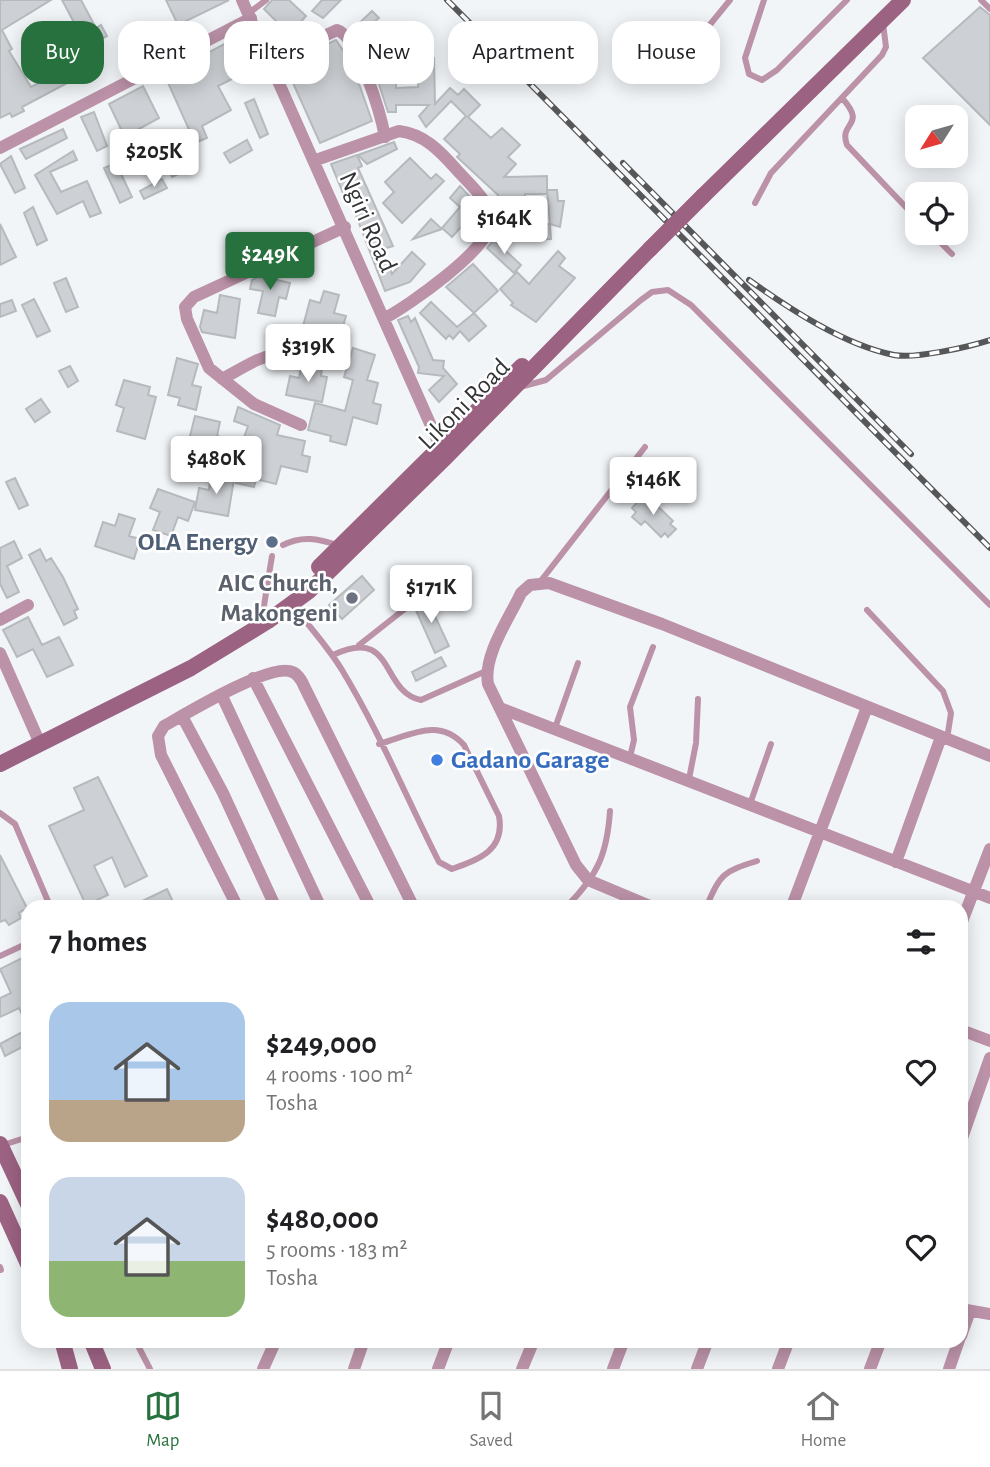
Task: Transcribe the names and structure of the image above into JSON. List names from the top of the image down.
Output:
{
  "streets": {
    "street": ["Ngiri Road", "Likoni Road"]
  },
  "crossings": [
    ["Ngiri Road", "Likoni Road"]
  ],
  "places": ["OLA Energy", "AIC Church, Makongeni", "Gadano Garage"],
  "north": "bottom left",
  "page": {
    "chip": [
      "Buy",
      "Rent",
      "Filters",
      "New",
      "Apartment",
      "House"
    ],
    "price": [
      "$205K",
      "$164K",
      "$249K",
      "$319K",
      "$480K",
      "$146K",
      "$171K"
    ],
    "heading": "7 homes",
    "list": [
      {
        "name": "$249,000",
        "note": "4 rooms · 100 m² · Tosha"
      },
      {
        "name": "$480,000",
        "note": "5 rooms · 183 m² · Tosha"
      }
    ],
    "tabs": ["Map", "Saved", "Home"]
  }
}
